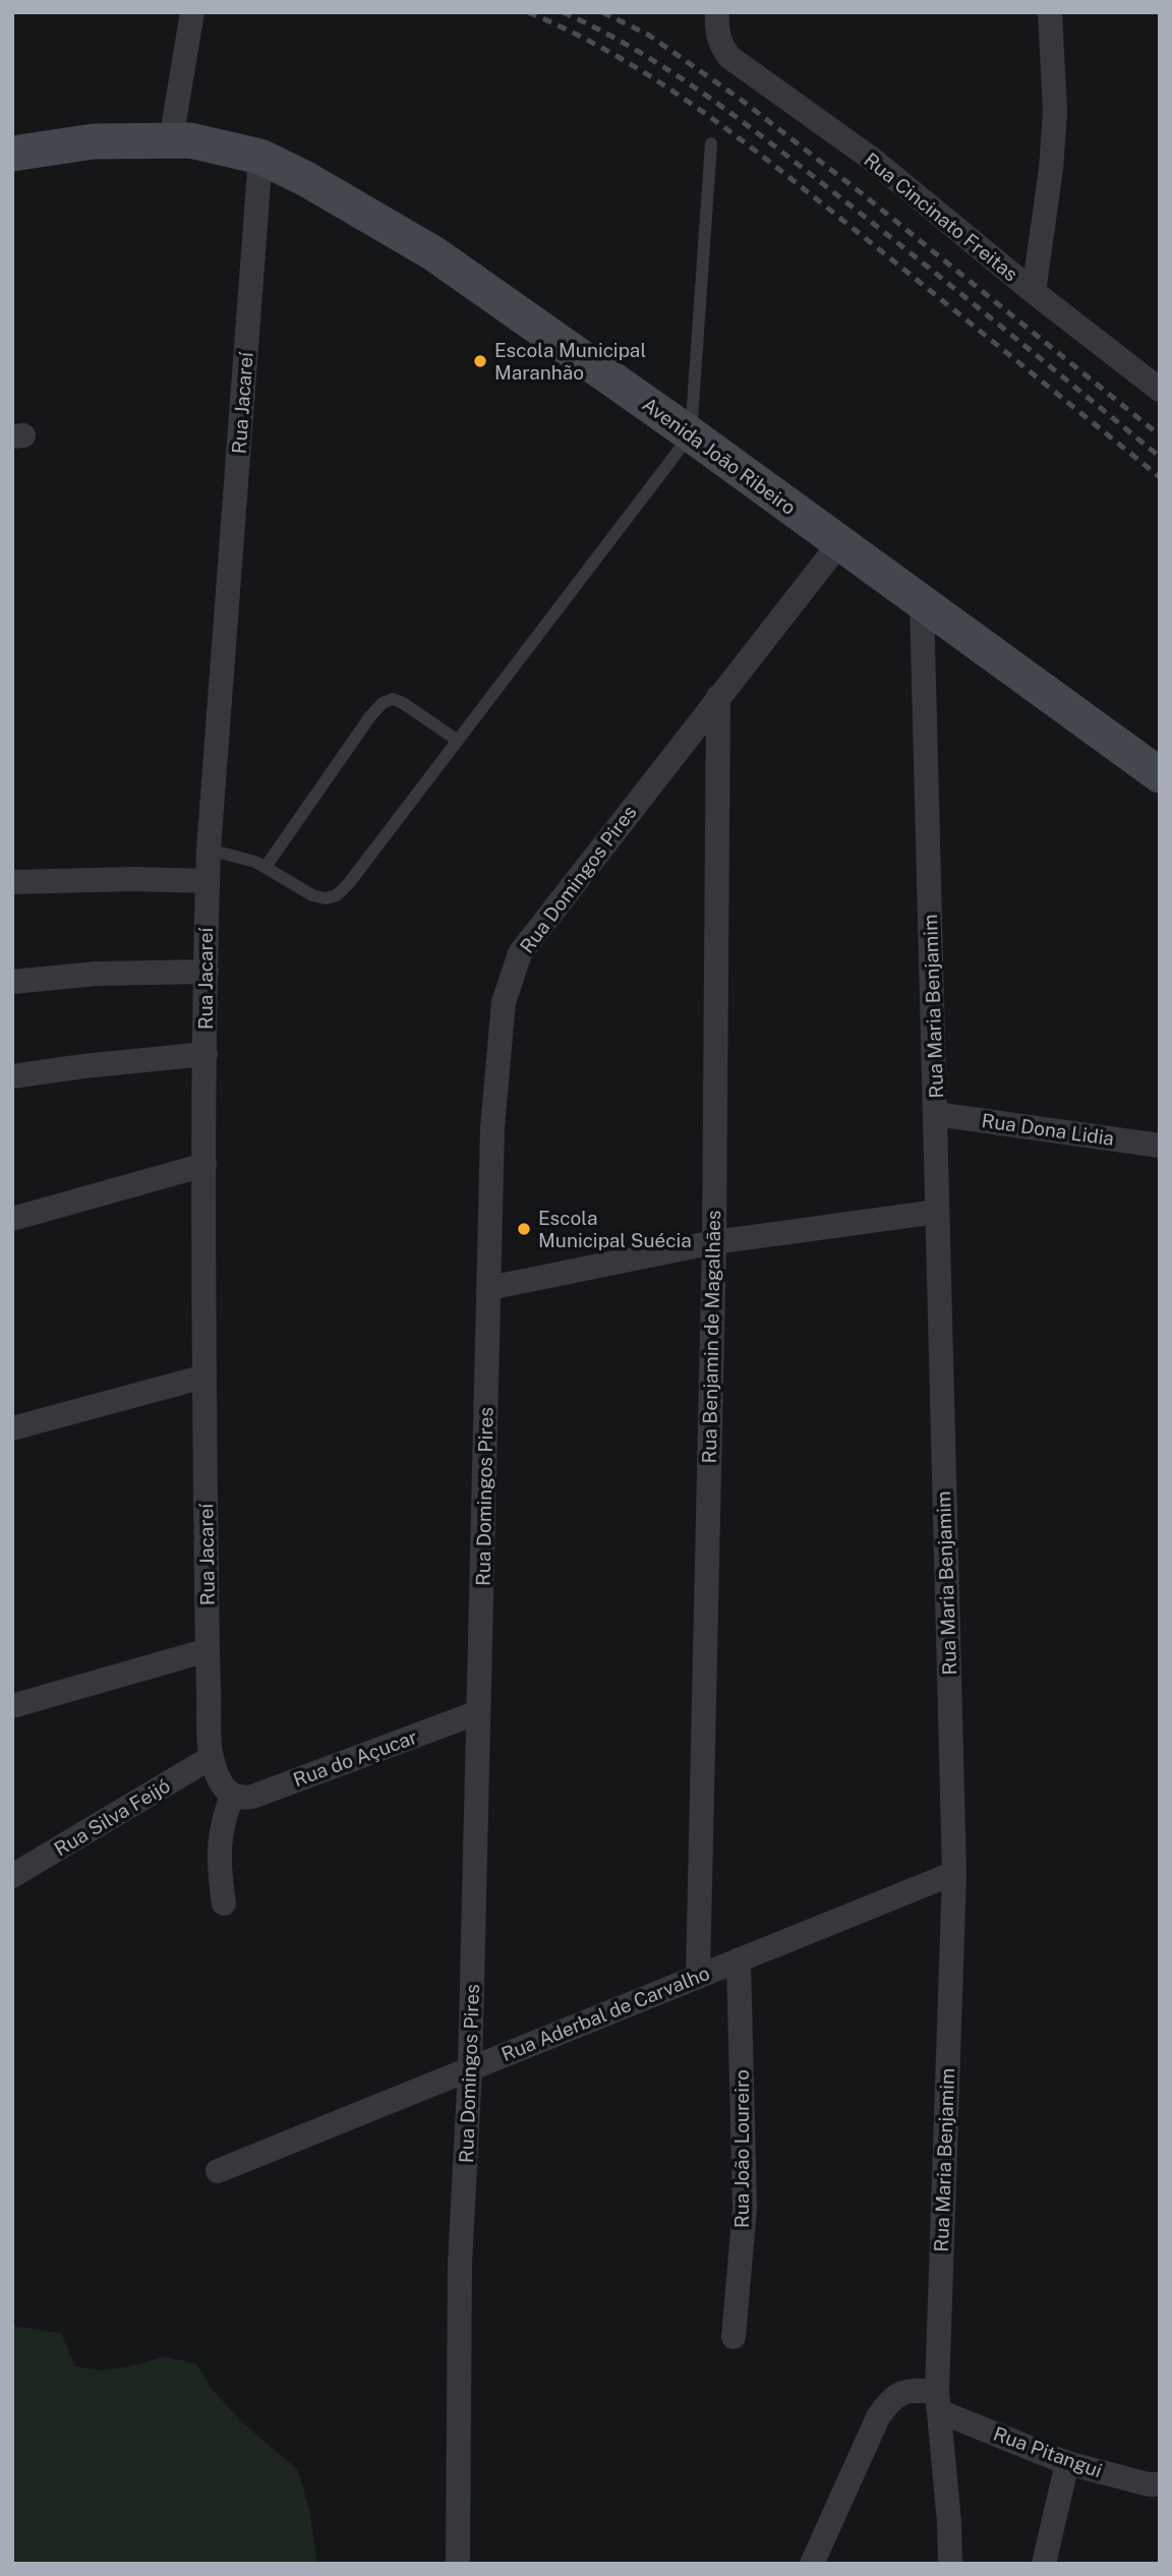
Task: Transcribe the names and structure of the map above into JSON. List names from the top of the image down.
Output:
{
  "streets": {
    "main road": ["Avenida João Ribeiro"],
    "street": [
      "Rua Cincinato Freitas",
      "Rua Jacareí",
      "Rua Domingos Pires",
      "Rua Maria Benjamim",
      "Rua Dona Lidia",
      "Rua Benjamin de Magalhães",
      "Rua do Açucar",
      "Rua Silva Feijó",
      "Rua Aderbal de Carvalho",
      "Rua João Loureiro",
      "Rua Pitangui"
    ]
  },
  "crossings": [
    ["Rua Jacareí", "Avenida João Ribeiro"],
    ["Rua Jacareí", "Rua do Açucar"],
    ["Rua Jacareí", "Rua Silva Feijó"],
    ["Avenida João Ribeiro", "Rua Domingos Pires"],
    ["Avenida João Ribeiro", "Rua Maria Benjamim"],
    ["Rua Domingos Pires", "Rua Benjamin de Magalhães"],
    ["Rua Domingos Pires", "Rua do Açucar"],
    ["Rua Domingos Pires", "Rua Aderbal de Carvalho"],
    ["Rua Maria Benjamim", "Rua Dona Lidia"],
    ["Rua Maria Benjamim", "Rua Aderbal de Carvalho"],
    ["Rua Maria Benjamim", "Rua Pitangui"],
    ["Rua Benjamin de Magalhães", "Rua Aderbal de Carvalho"],
    ["Rua Aderbal de Carvalho", "Rua João Loureiro"]
  ],
  "places": ["Escola Municipal Maranhão", "Escola Municipal Suécia"]
}
